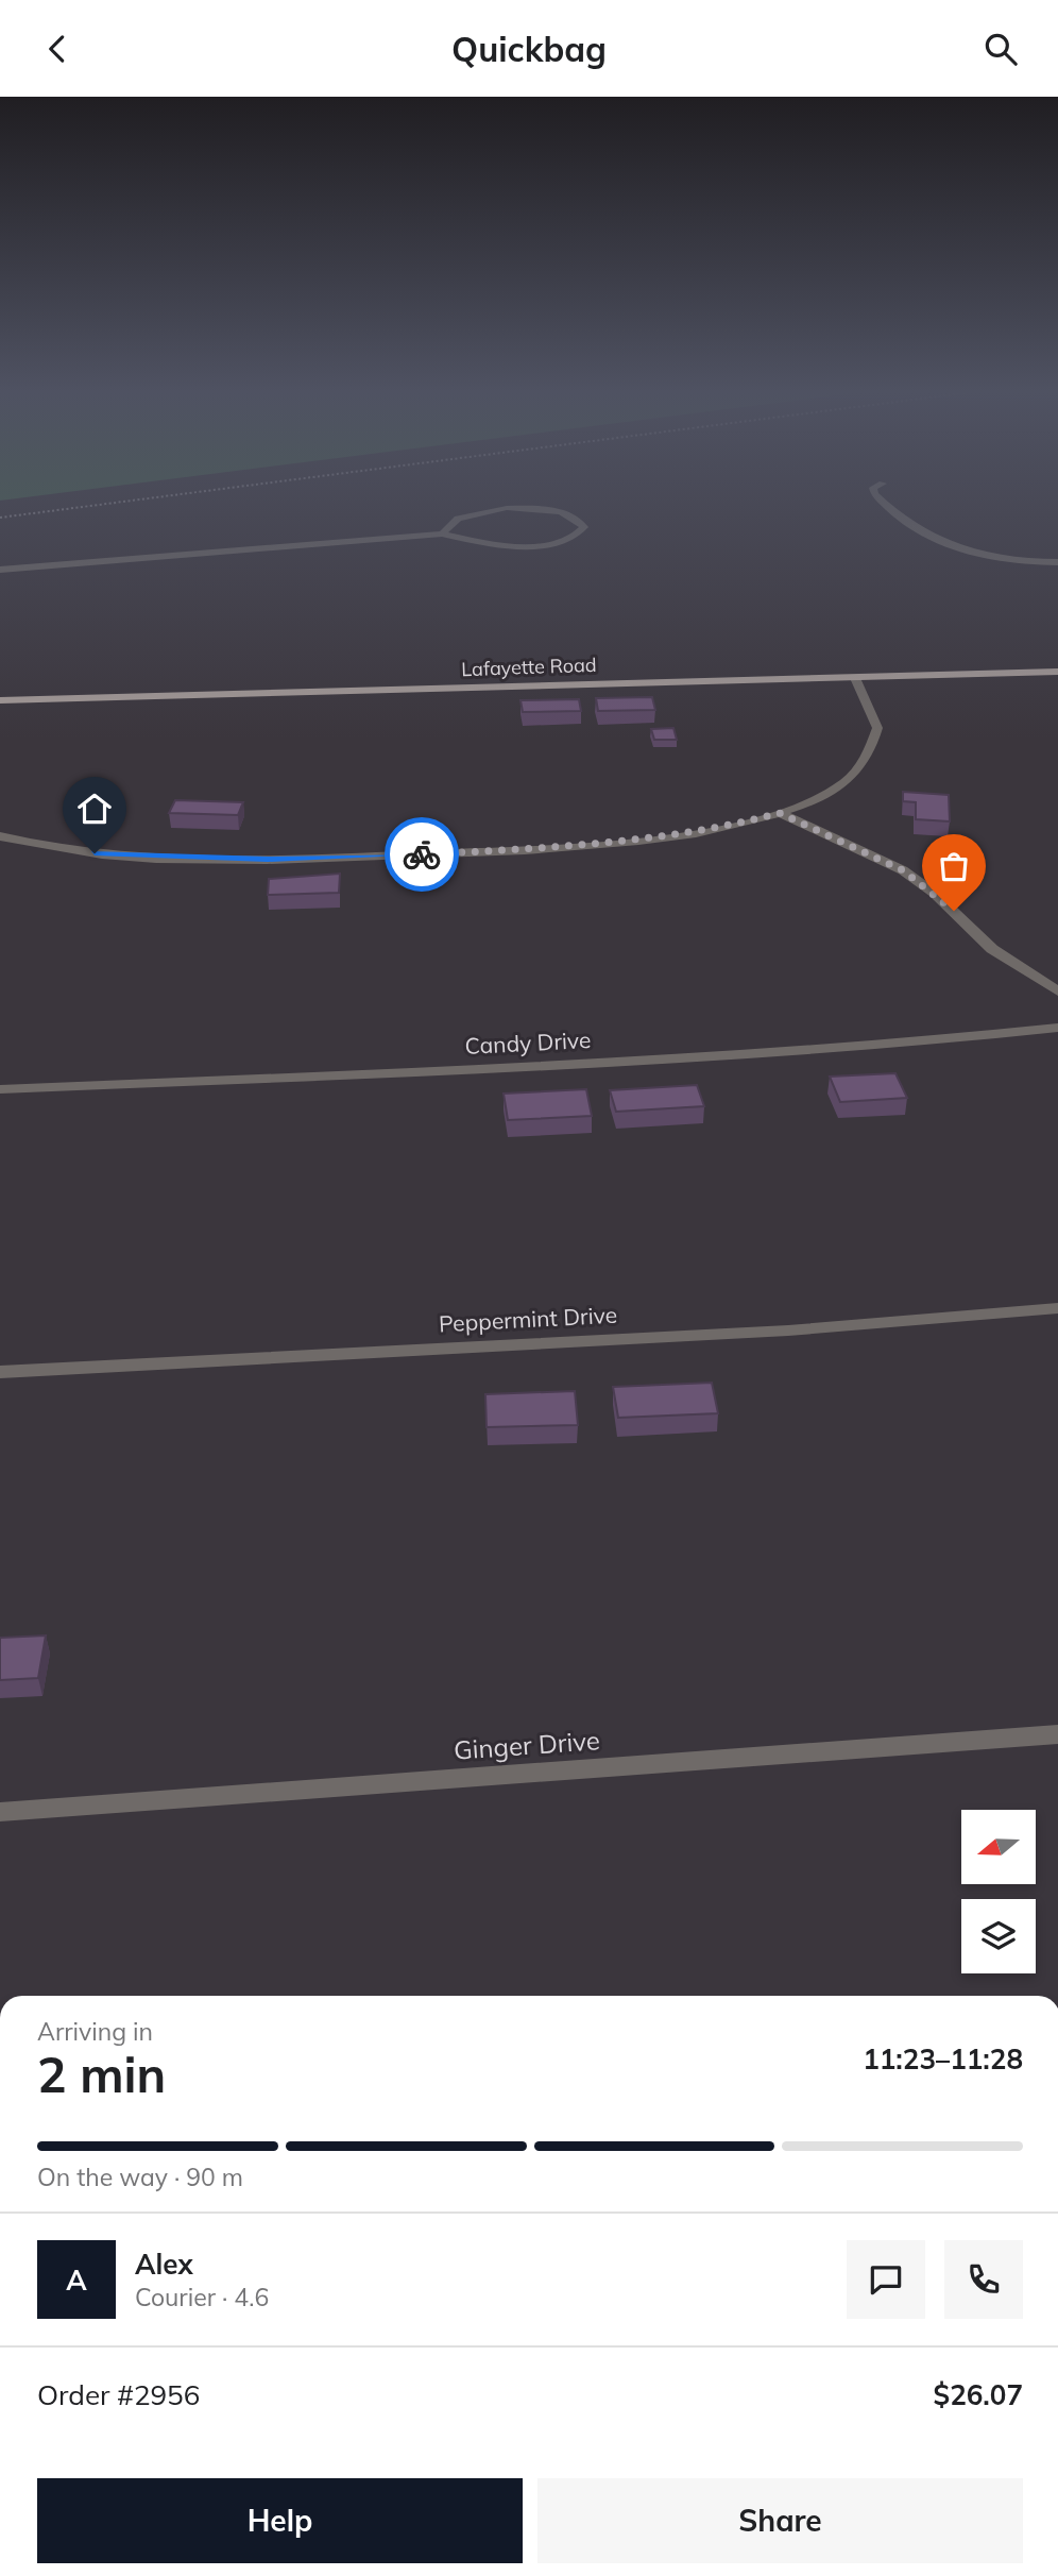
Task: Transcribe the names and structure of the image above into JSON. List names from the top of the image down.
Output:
{
  "streets": {
    "main road": ["Lafayette Road"],
    "street": ["Candy Drive", "Peppermint Drive", "Ginger Drive"]
  },
  "north": "left",
  "page": {
    "header": "Quickbag",
    "heading": ["2 min", "Arriving in", "11:23–11:28"],
    "panel": [
      "Alex",
      "Courier · 4.6",
      "Order #2956",
      "$26.07"
    ],
    "bar": "On the way · 90 m",
    "round": "A",
    "buttons": ["Help", "Share"]
  }
}
